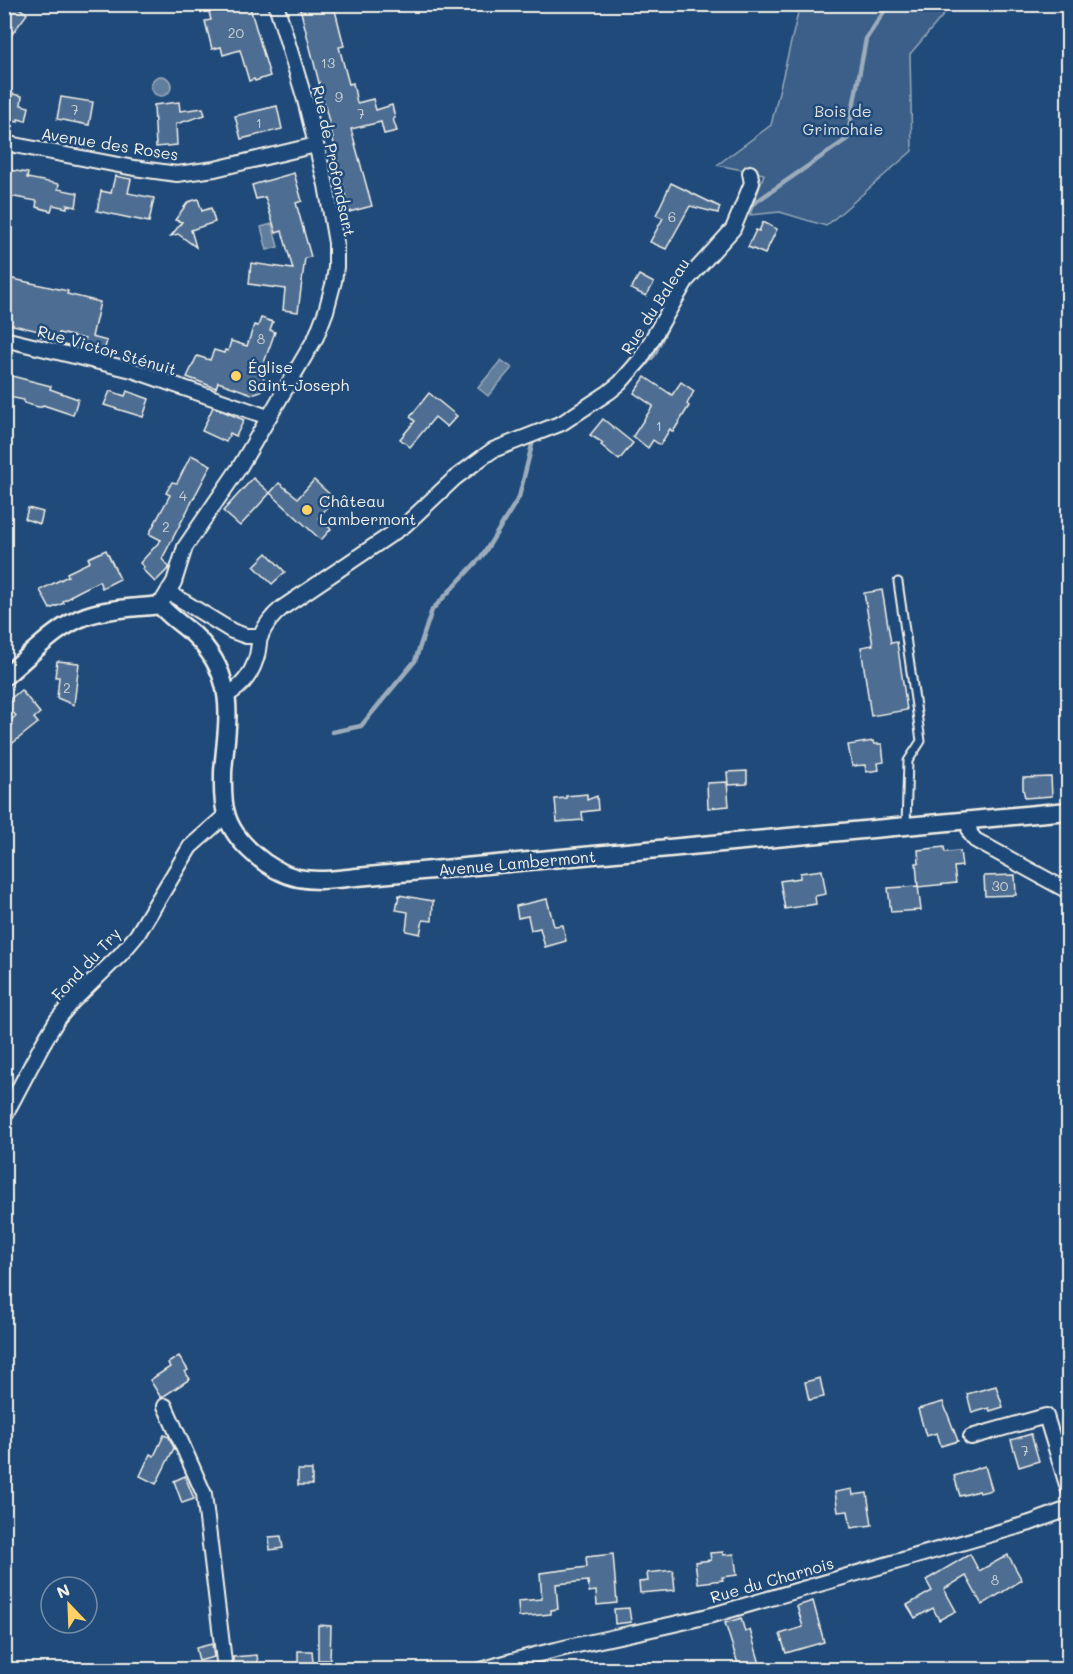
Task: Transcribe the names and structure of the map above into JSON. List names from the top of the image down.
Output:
{
  "streets": {
    "street": [
      "Avenue des Roses",
      "Rue de Profondsart",
      "Rue du Baleau",
      "Rue Victor Sténuit",
      "Avenue Lambermont",
      "Fond du Try",
      "Rue du Charnois"
    ]
  },
  "crossings": [
    ["Avenue des Roses", "Rue de Profondsart"],
    ["Rue de Profondsart", "Rue Victor Sténuit"],
    ["Rue de Profondsart", "Avenue Lambermont"],
    ["Rue du Baleau", "Avenue Lambermont"],
    ["Avenue Lambermont", "Fond du Try"]
  ],
  "parks": ["Bois de Grimohaie"],
  "places": ["Église Saint-Joseph", "Château Lambermont"],
  "house_numbers": [
    "20",
    "13",
    "9",
    "7",
    "7",
    "1",
    "6",
    "8",
    "1",
    "4",
    "2",
    "2",
    "30",
    "7",
    "8"
  ],
  "north": "top left"
}
